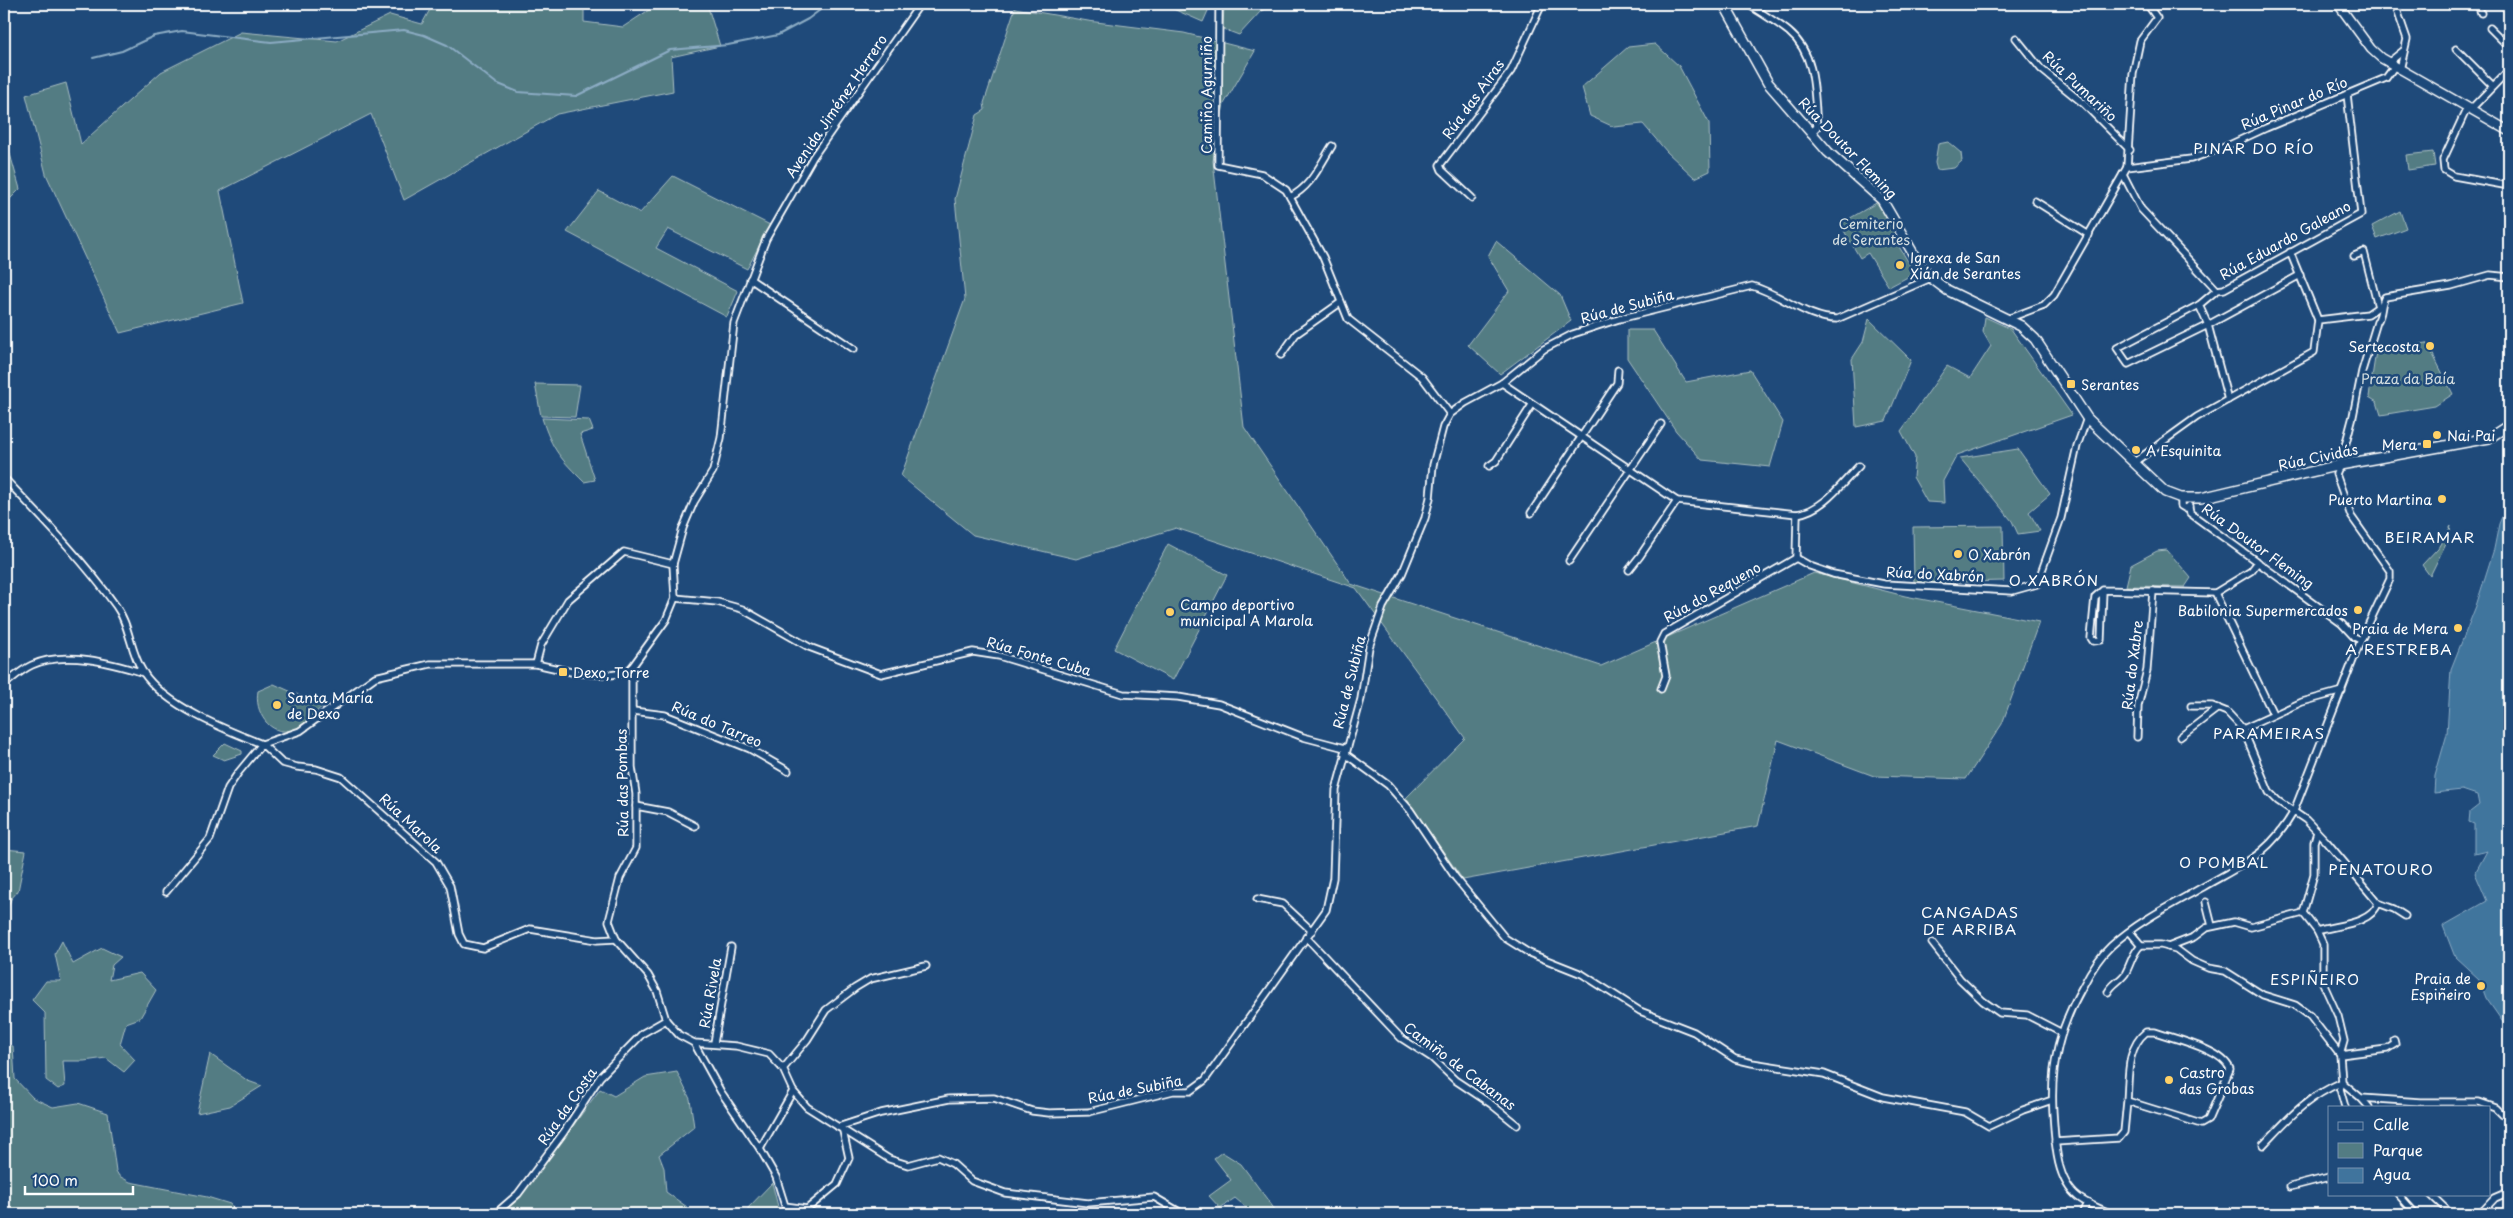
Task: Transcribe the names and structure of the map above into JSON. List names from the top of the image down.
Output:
{
  "streets": {
    "main road": ["Rúa Doutor Fleming", "Rúa Cividás"],
    "street": [
      "Rúa Pumariño",
      "Camiño Agurniño",
      "Rúa das Airas",
      "Rúa Pinar do Río",
      "Avenida Jiménez Herrero",
      "Rúa Eduardo Galeano",
      "Rúa de Subiña",
      "Rúa do Xabrón",
      "Rúa do Requeno",
      "Rúa Fonte Cuba",
      "Rúa do Xabre",
      "Rúa do Tarreo",
      "Rúa das Pombas",
      "Rúa Marola",
      "Rúa Rivela",
      "Camiño de Cabanas",
      "Rúa da Costa"
    ]
  },
  "crossings": [
    ["Camiño Agurniño", "Rúa de Subiña"],
    ["Rúa Pinar do Río", "Rúa Eduardo Galeano"],
    ["Avenida Jiménez Herrero", "Rúa Fonte Cuba"],
    ["Avenida Jiménez Herrero", "Rúa das Pombas"],
    ["Rúa Doutor Fleming", "Rúa de Subiña"],
    ["Rúa Doutor Fleming", "Rúa Cividás"],
    ["Rúa Doutor Fleming", "Rúa do Xabrón"],
    ["Rúa de Subiña", "Rúa Fonte Cuba"],
    ["Rúa de Subiña", "Camiño de Cabanas"],
    ["Rúa do Xabrón", "Rúa do Requeno"],
    ["Rúa do Tarreo", "Rúa das Pombas"],
    ["Rúa das Pombas", "Rúa Marola"],
    ["Rúa das Pombas", "Rúa da Costa"]
  ],
  "districts": [
    "PINAR DO RÍO",
    "BEIRAMAR",
    "O XABRÓN",
    "A RESTREBA",
    "PARAMEIRAS",
    "O POMBAL",
    "PENATOURO",
    "CANGADAS DE ARRIBA",
    "ESPIÑEIRO"
  ],
  "parks": ["Cemiterio de Serantes", "Praza da Baía"],
  "places": {
    "other": [
      "Igrexa de San Xián de Serantes",
      "Sertecosta",
      "Nai Pai",
      "A Esquinita",
      "Puerto Martina",
      "O Xabrón",
      "Babilonia Supermercados",
      "Campo deportivo municipal A Marola",
      "Praia de Mera",
      "Santa María de Dexo",
      "Praia de Espiñeiro",
      "Castro das Grobas"
    ],
    "transit": ["Serantes", "Mera", "Dexo, Torre"]
  },
  "legend": ["Calle", "Parque", "Agua"],
  "scale_bar": "100 m"
}
